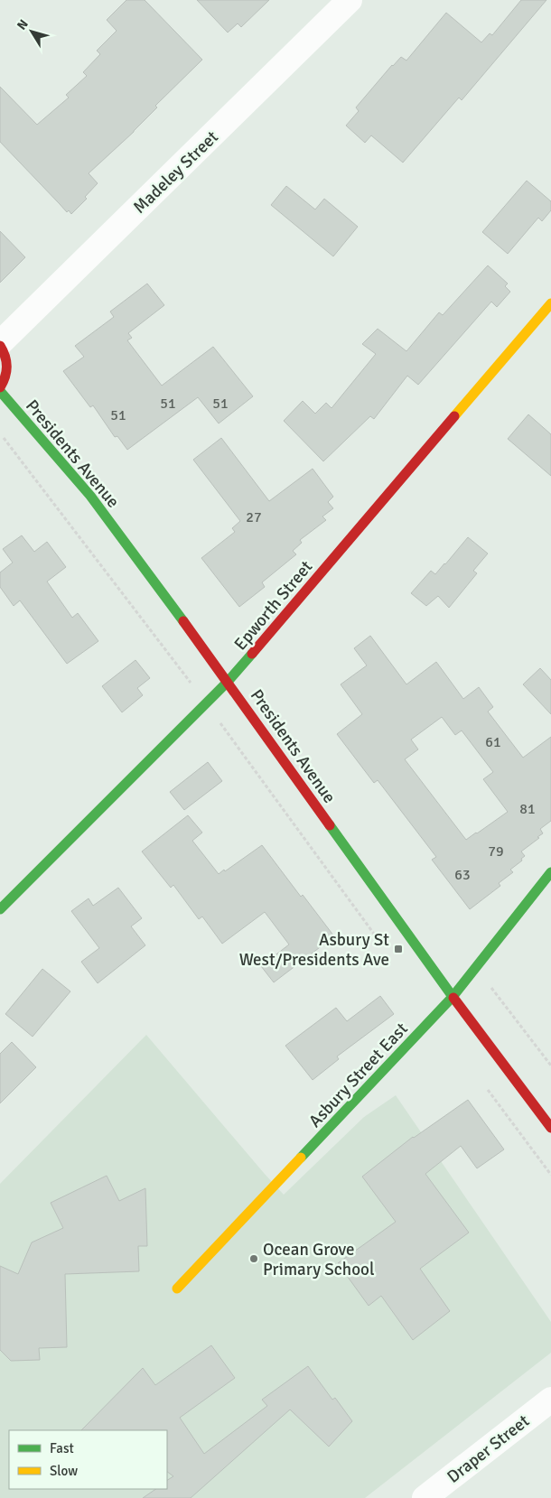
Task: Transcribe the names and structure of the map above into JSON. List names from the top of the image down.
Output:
{
  "streets": {
    "street": [
      "Madeley Street",
      "Presidents Avenue",
      "Epworth Street",
      "Asbury Street East",
      "Draper Street"
    ]
  },
  "crossings": [
    ["Presidents Avenue", "Epworth Street"],
    ["Presidents Avenue", "Asbury Street East"]
  ],
  "places": {
    "transit": ["Asbury St West/Presidents Ave"],
    "other": ["Ocean Grove Primary School"]
  },
  "house_numbers": [
    "51",
    "51",
    "51",
    "27",
    "61",
    "81",
    "79",
    "63"
  ],
  "legend": ["Fast", "Slow"],
  "north": "top left"
}
